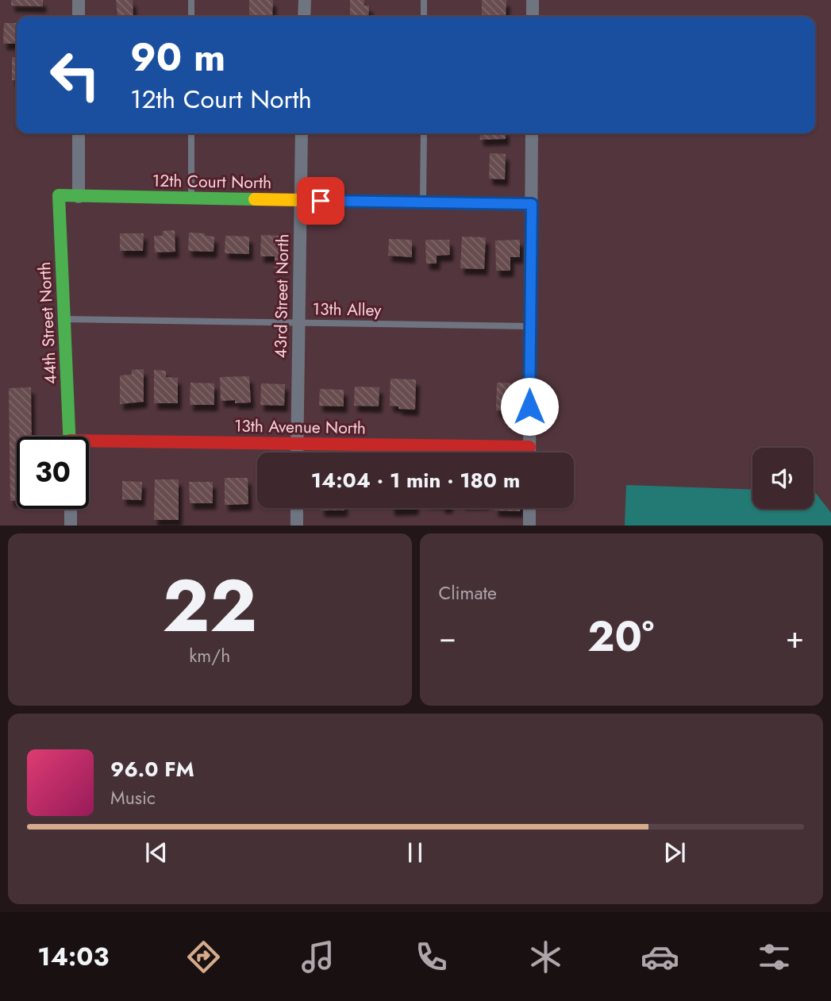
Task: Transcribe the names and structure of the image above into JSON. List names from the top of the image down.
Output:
{
  "streets": {
    "street": [
      "12th Court North",
      "43rd Street North",
      "44th Street North",
      "13th Avenue North"
    ],
    "lane": ["13th Alley"]
  },
  "crossings": [
    ["12th Court North", "43rd Street North"],
    ["12th Court North", "44th Street North"],
    ["43rd Street North", "13th Alley"],
    ["43rd Street North", "13th Avenue North"],
    ["13th Alley", "44th Street North"]
  ],
  "page": {
    "turn": ["90 m", "12th Court North"],
    "limit": "30",
    "trip": "14:04 · 1 min · 180 m",
    "tile": [
      ["22", "km/h"],
      "Climate"
    ],
    "heat": ["−", "20°", "+"],
    "song": ["96.0 FM", "Music"],
    "tabs": "14:03"
  }
}
